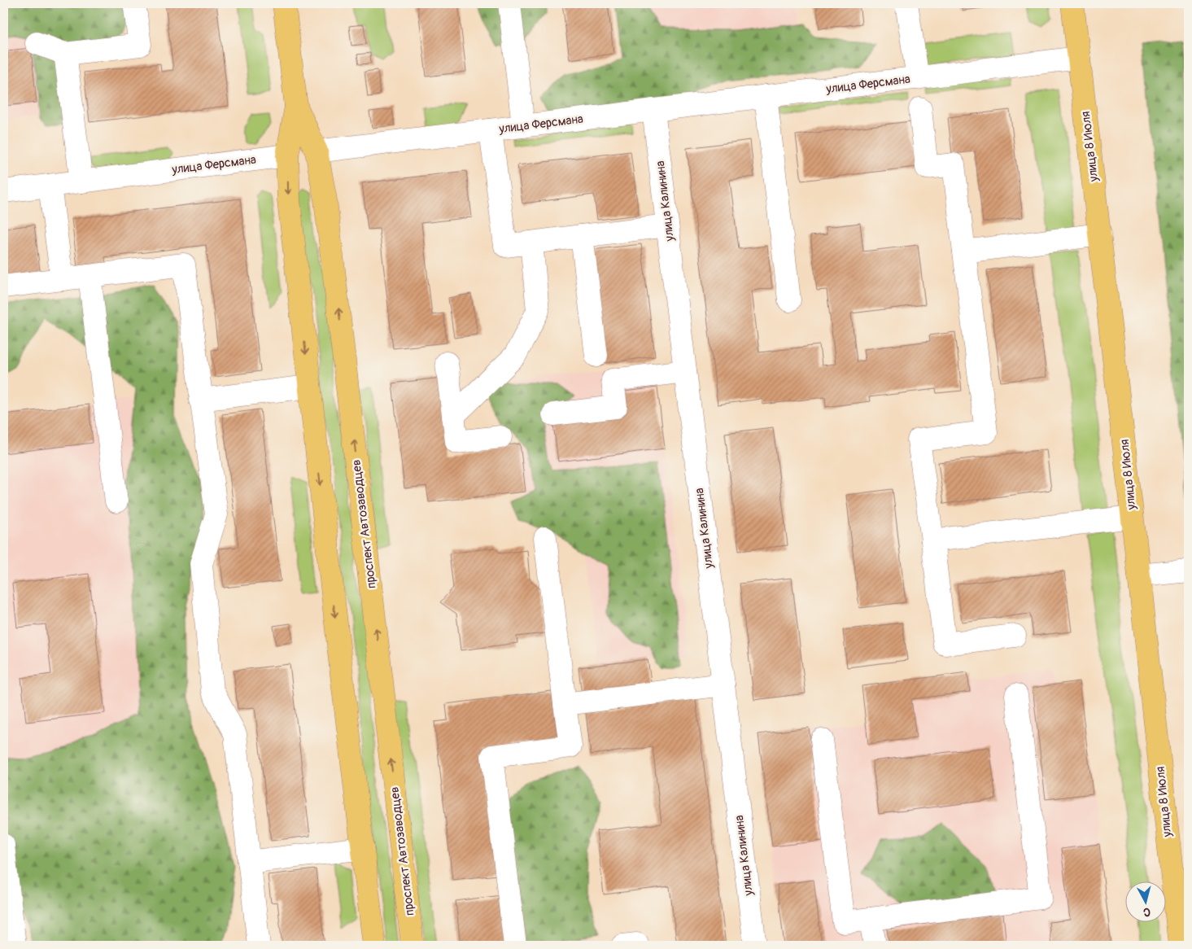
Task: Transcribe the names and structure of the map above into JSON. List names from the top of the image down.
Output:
{
  "streets": {
    "main road": ["улица Ферсмана", "улица 8 Июля", "проспект Автозаводцев"],
    "street": ["улица Калинина"]
  },
  "crossings": [
    ["улица Ферсмана", "улица 8 Июля"],
    ["улица Ферсмана", "улица Калинина"],
    ["улица Ферсмана", "проспект Автозаводцев"]
  ],
  "north": "bottom"
}
